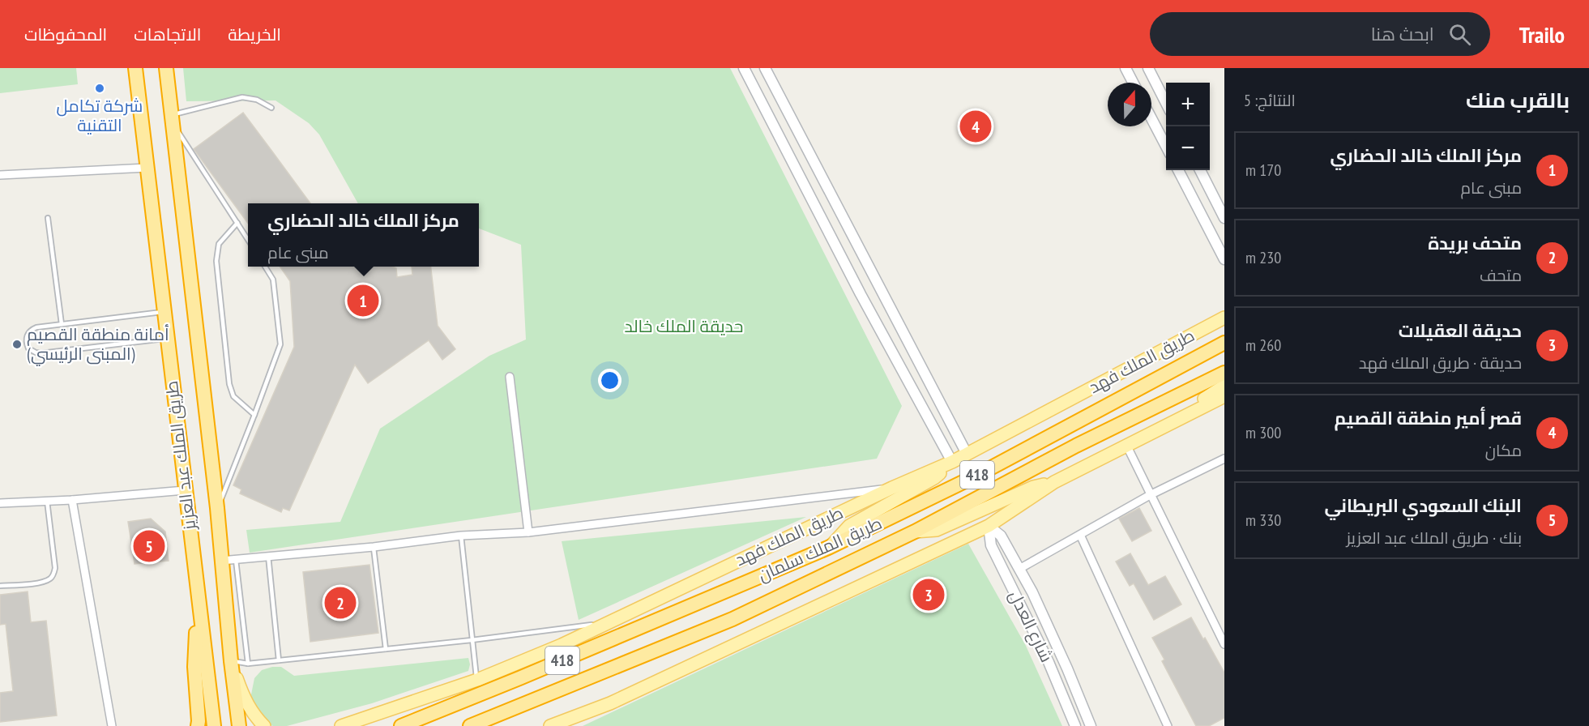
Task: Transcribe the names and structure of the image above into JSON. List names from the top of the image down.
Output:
{
  "streets": {
    "highway": ["طريق الملك عبد العزيز", "418", "طريق الملك سلمان"],
    "main road": ["طريق الملك فهد"],
    "street": ["شارع العدل"]
  },
  "parks": ["حديقة الملك خالد"],
  "places": ["شركة تكامل التقنية", "أمانة منطقة القصيم (المبنى الرئيسي)"],
  "north": "top",
  "page": {
    "header": "Trailo",
    "search": "ابحث هنا",
    "nav": ["الخريطة", "الاتجاهات", "المحفوظات"],
    "heading": ["بالقرب منك", "النتائج: 5"],
    "map_buttons": ["+", "−"],
    "pins": [
      "4",
      "1",
      "5",
      "3",
      "2"
    ],
    "list": [
      {
        "mark": "1",
        "name": "مركز الملك خالد الحضاري",
        "note": "مبنى عام",
        "value": "170 m"
      },
      {
        "mark": "2",
        "name": "متحف بريدة",
        "note": "متحف",
        "value": "230 m"
      },
      {
        "mark": "3",
        "name": "حديقة العقيلات",
        "note": "حديقة · طريق الملك فهد",
        "value": "260 m"
      },
      {
        "mark": "4",
        "name": "قصر أمير منطقة القصيم",
        "note": "مكان",
        "value": "300 m"
      },
      {
        "mark": "5",
        "name": "البنك السعودي البريطاني",
        "note": "بنك · طريق الملك عبد العزيز",
        "value": "330 m"
      }
    ],
    "popup": ["مركز الملك خالد الحضاري", "مبنى عام"]
  }
}
